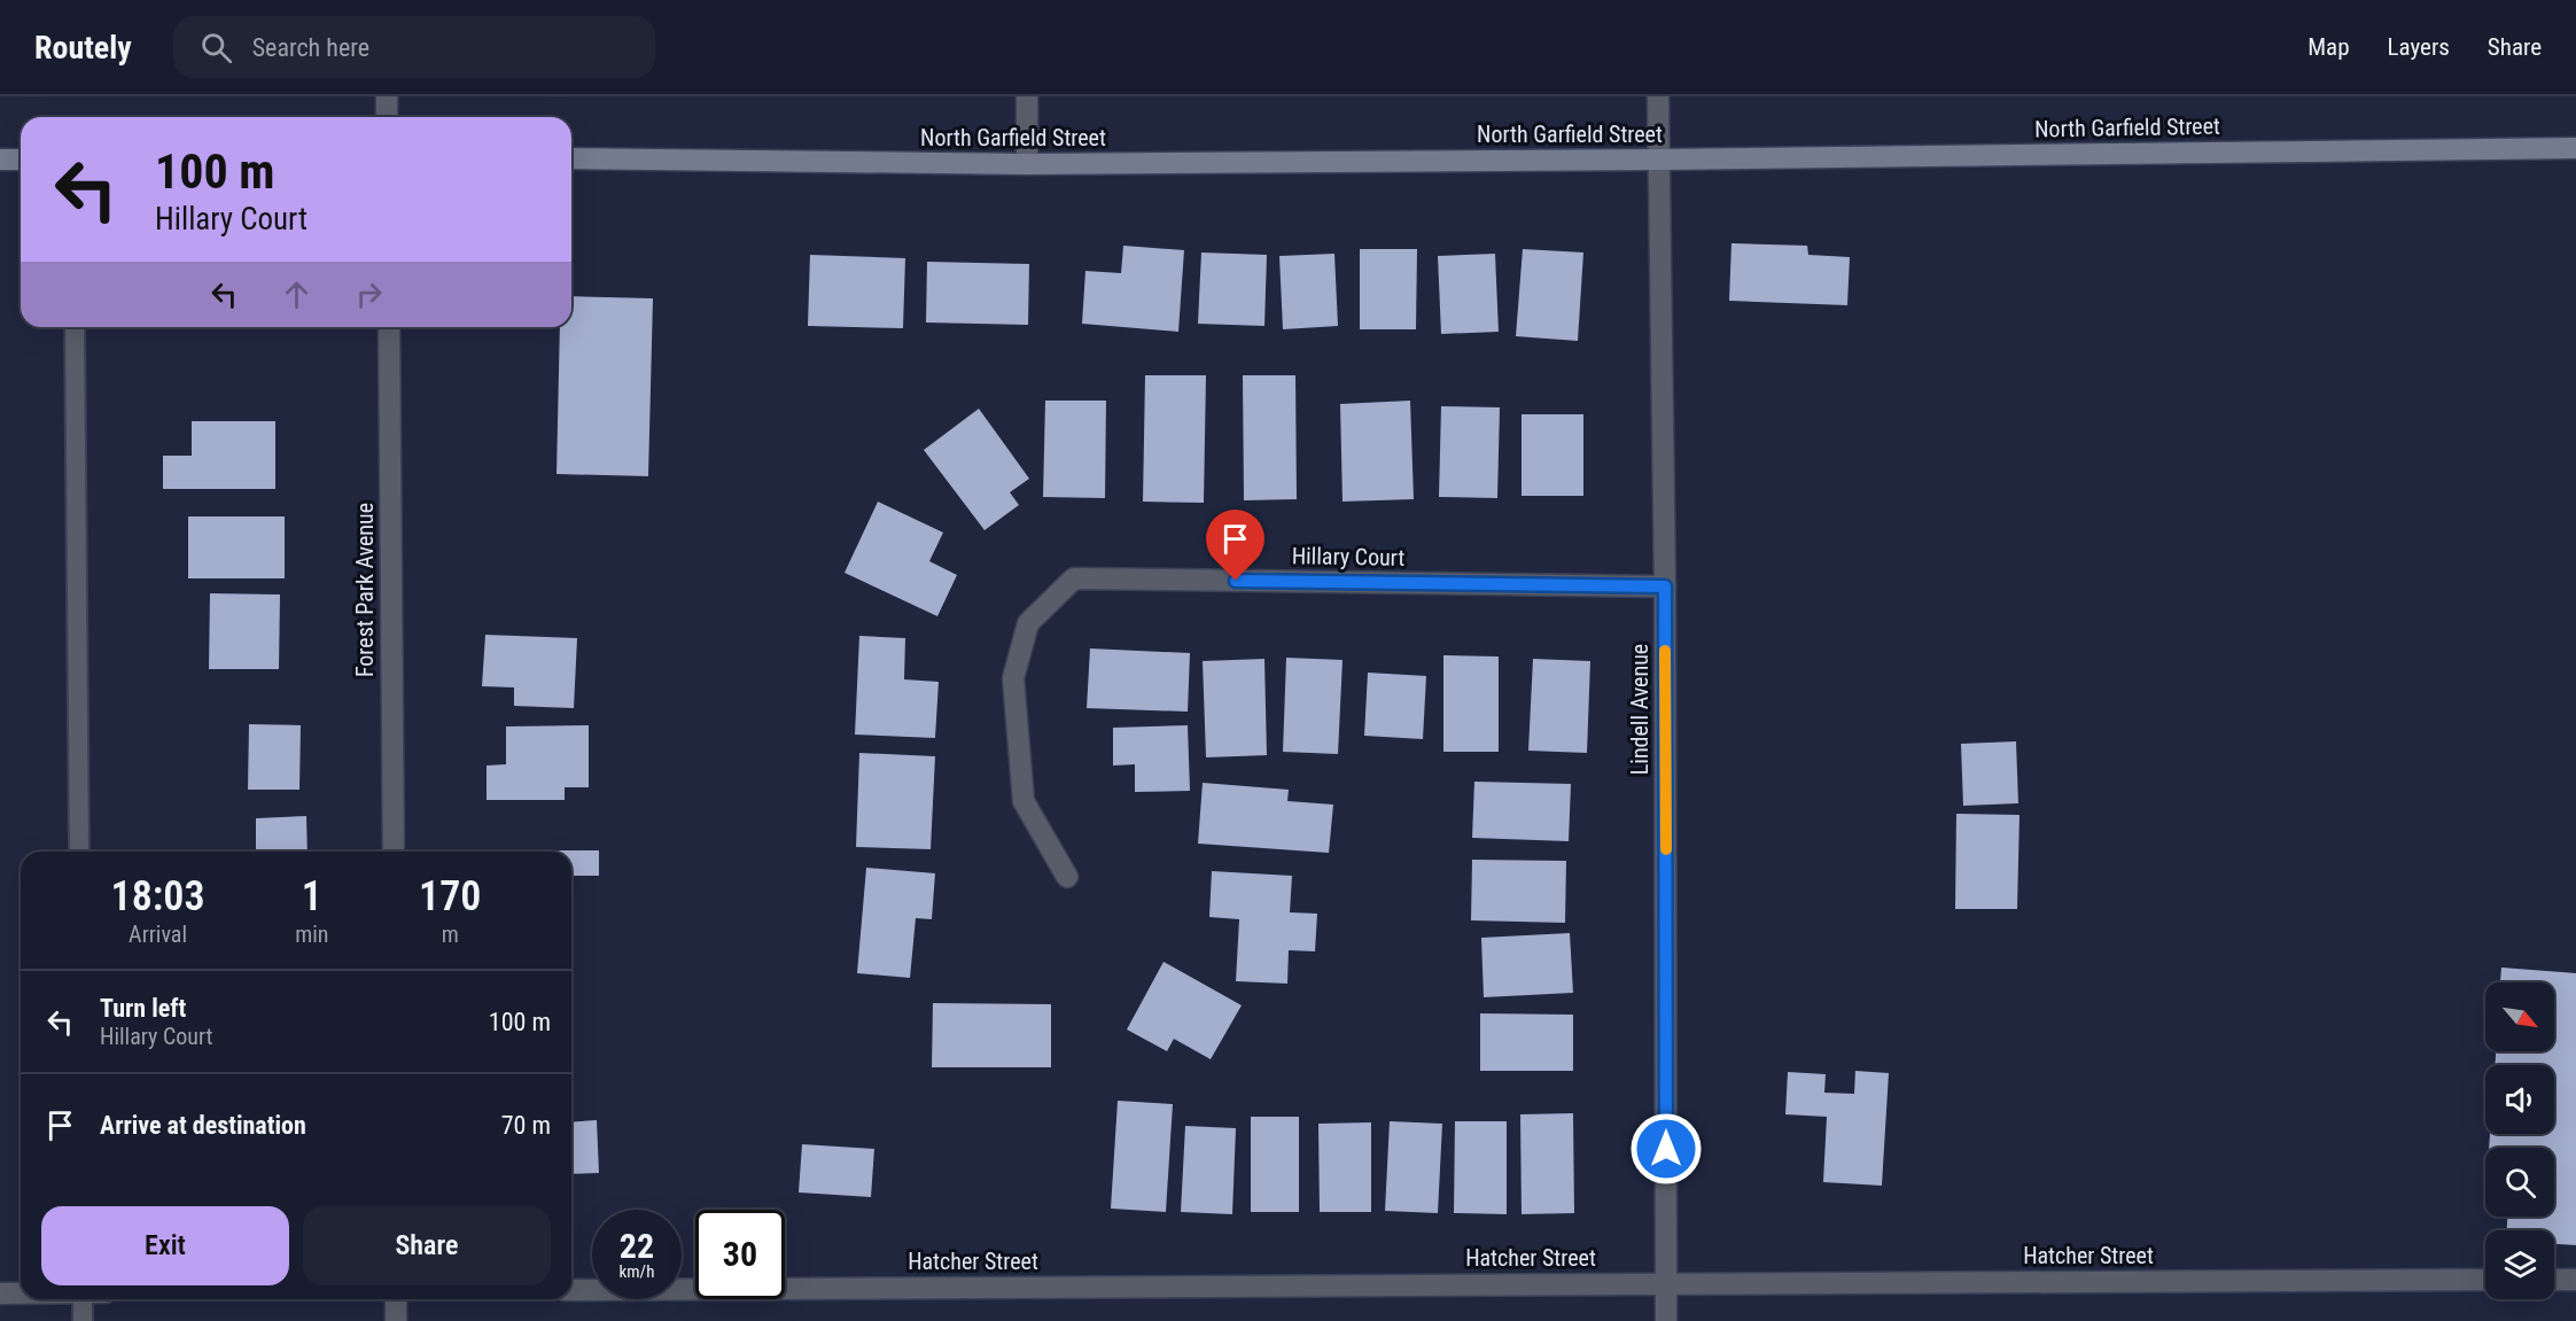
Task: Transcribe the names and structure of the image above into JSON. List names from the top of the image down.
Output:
{
  "streets": {
    "street": [
      "North Garfield Street",
      "Hillary Court",
      "Forest Park Avenue",
      "Lindell Avenue",
      "Hatcher Street"
    ]
  },
  "crossings": [
    ["North Garfield Street", "Lindell Avenue"],
    ["Hillary Court", "Lindell Avenue"],
    ["Lindell Avenue", "Hatcher Street"]
  ],
  "north": "bottom right",
  "page": {
    "header": "Routely",
    "search": "Search here",
    "nav": ["Map", "Layers", "Share"],
    "turn": ["100 m", "Hillary Court"],
    "eta": [
      "18:03",
      "Arrival",
      "1",
      "min",
      "170",
      "m"
    ],
    "list": [
      {
        "name": "Turn left",
        "note": "Hillary Court",
        "value": "100 m"
      },
      {
        "name": "Arrive at destination",
        "value": "70 m"
      }
    ],
    "buttons": ["Exit", "Share"],
    "speed": "22 km/h",
    "limit": "30"
  }
}
